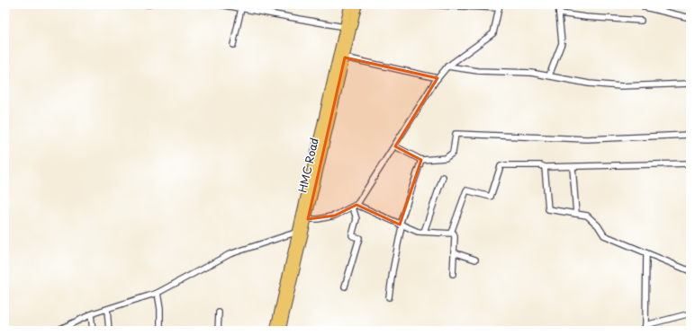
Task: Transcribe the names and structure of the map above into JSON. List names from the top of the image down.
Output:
{
  "streets": {
    "main road": ["HMC Road"]
  }
}
